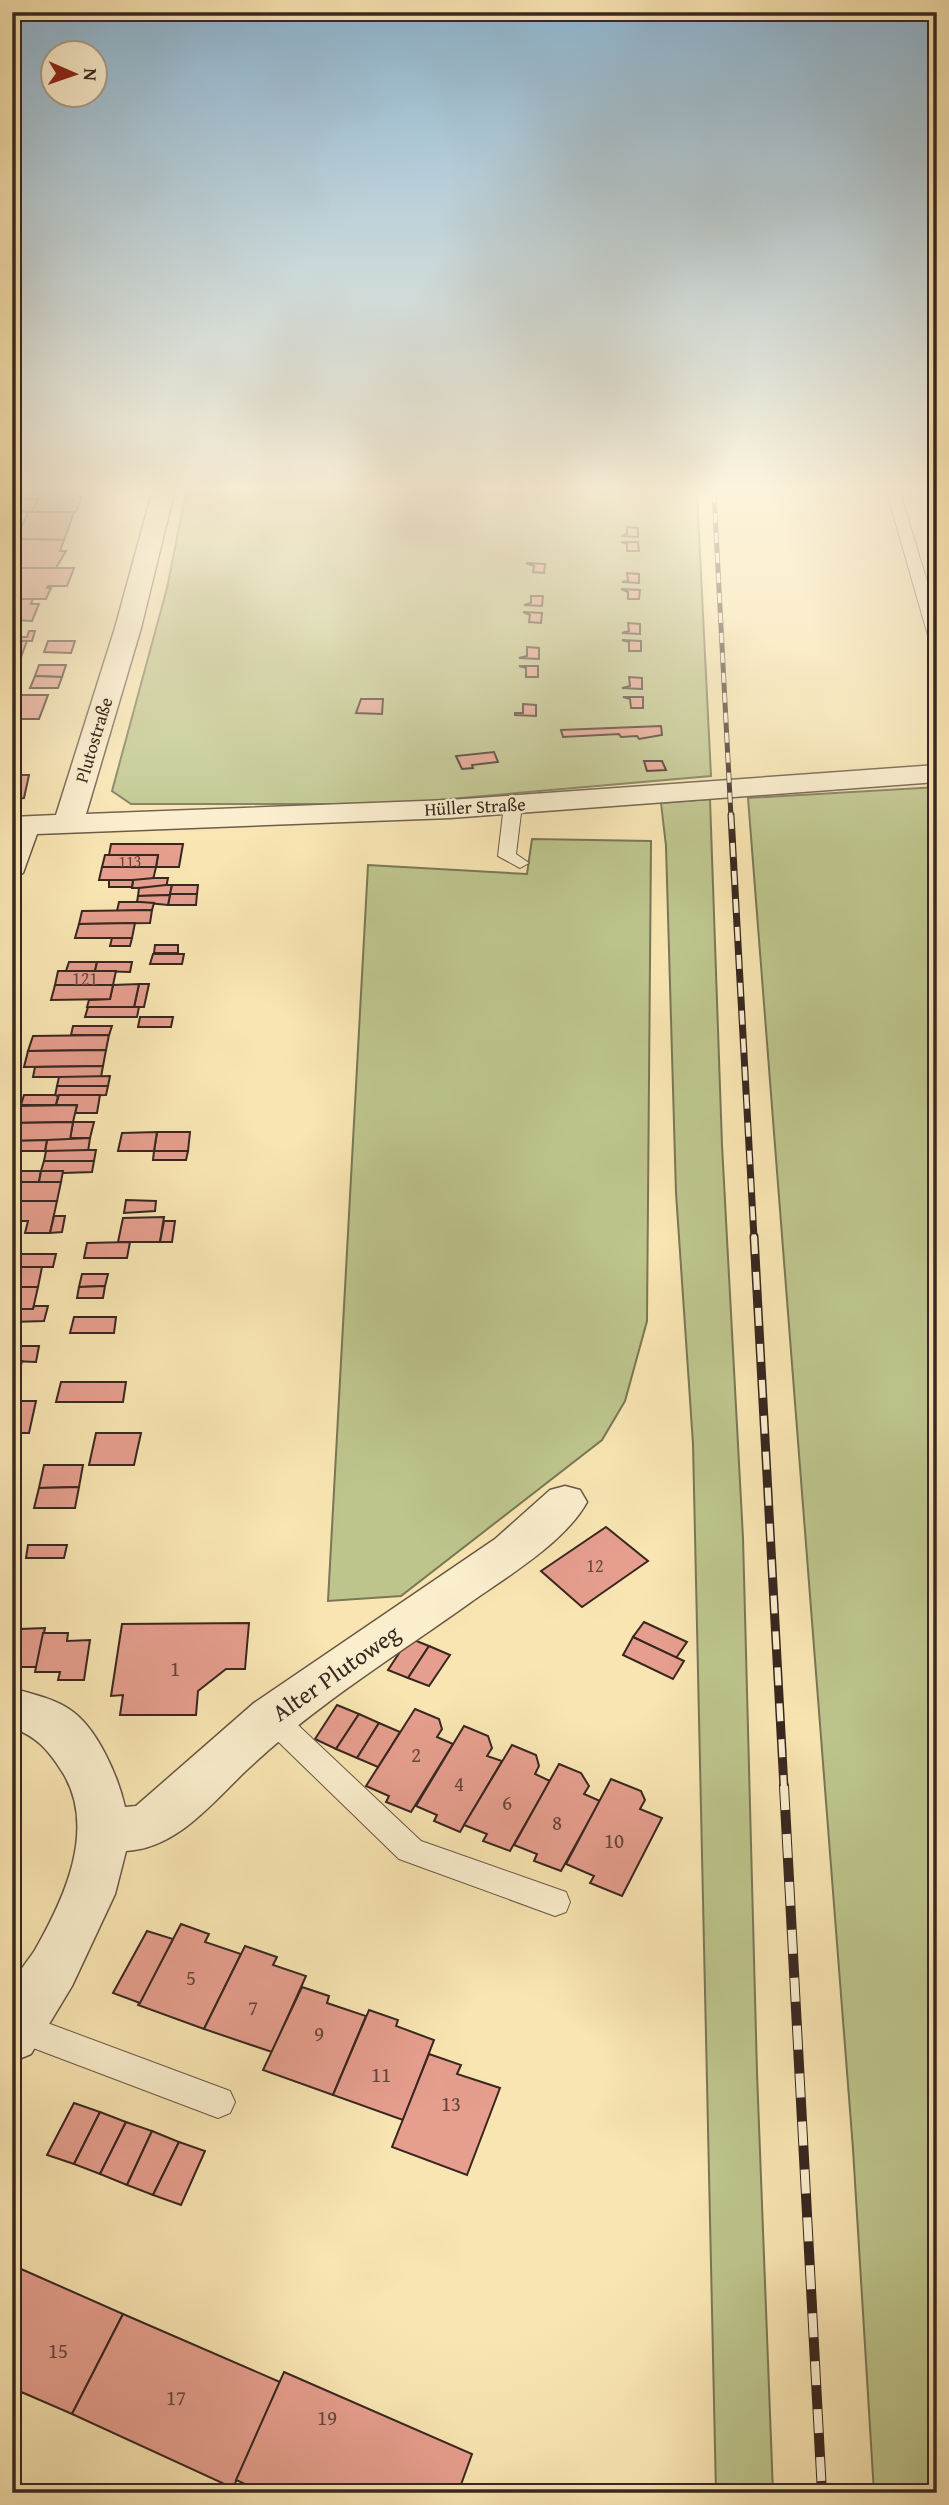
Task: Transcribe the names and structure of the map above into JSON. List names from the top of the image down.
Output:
{
  "streets": {
    "street": ["Plutostraße", "Hüller Straße", "Alter Plutoweg"]
  },
  "crossings": [
    ["Plutostraße", "Hüller Straße"]
  ],
  "house_numbers": [
    "113",
    "121",
    "12",
    "1",
    "2",
    "4",
    "6",
    "8",
    "10",
    "5",
    "7",
    "9",
    "11",
    "13",
    "15",
    "17",
    "19"
  ],
  "north": "right"
}
